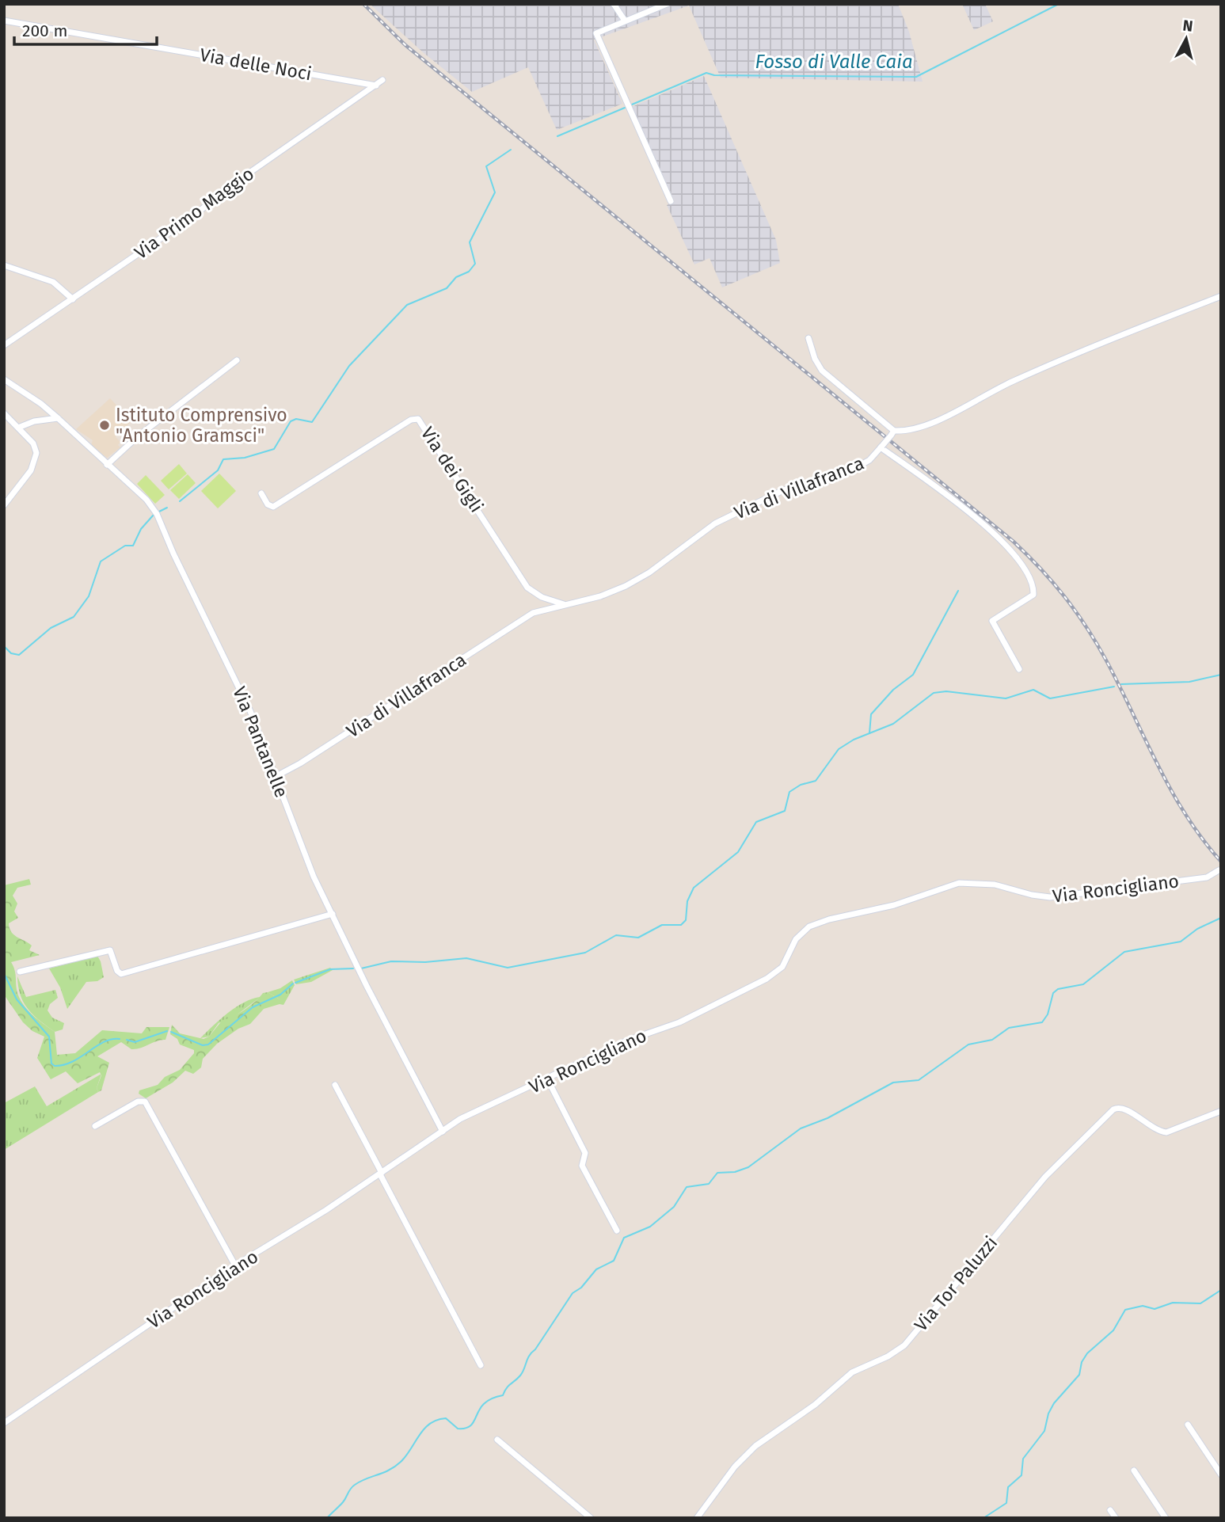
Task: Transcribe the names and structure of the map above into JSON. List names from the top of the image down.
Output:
{
  "streets": {
    "street": [
      "Via delle Noci",
      "Via Primo Maggio",
      "Via dei Gigli",
      "Via di Villafranca",
      "Via Pantanelle",
      "Via Roncigliano",
      "Via Tor Paluzzi"
    ]
  },
  "crossings": [
    ["Via delle Noci", "Via Primo Maggio"],
    ["Via dei Gigli", "Via di Villafranca"],
    ["Via di Villafranca", "Via Pantanelle"],
    ["Via Pantanelle", "Via Roncigliano"]
  ],
  "water": ["Fosso di Valle Caia"],
  "places": ["Istituto Comprensivo \"Antonio Gramsci\""],
  "scale_bar": "200 m",
  "north": "top"
}
